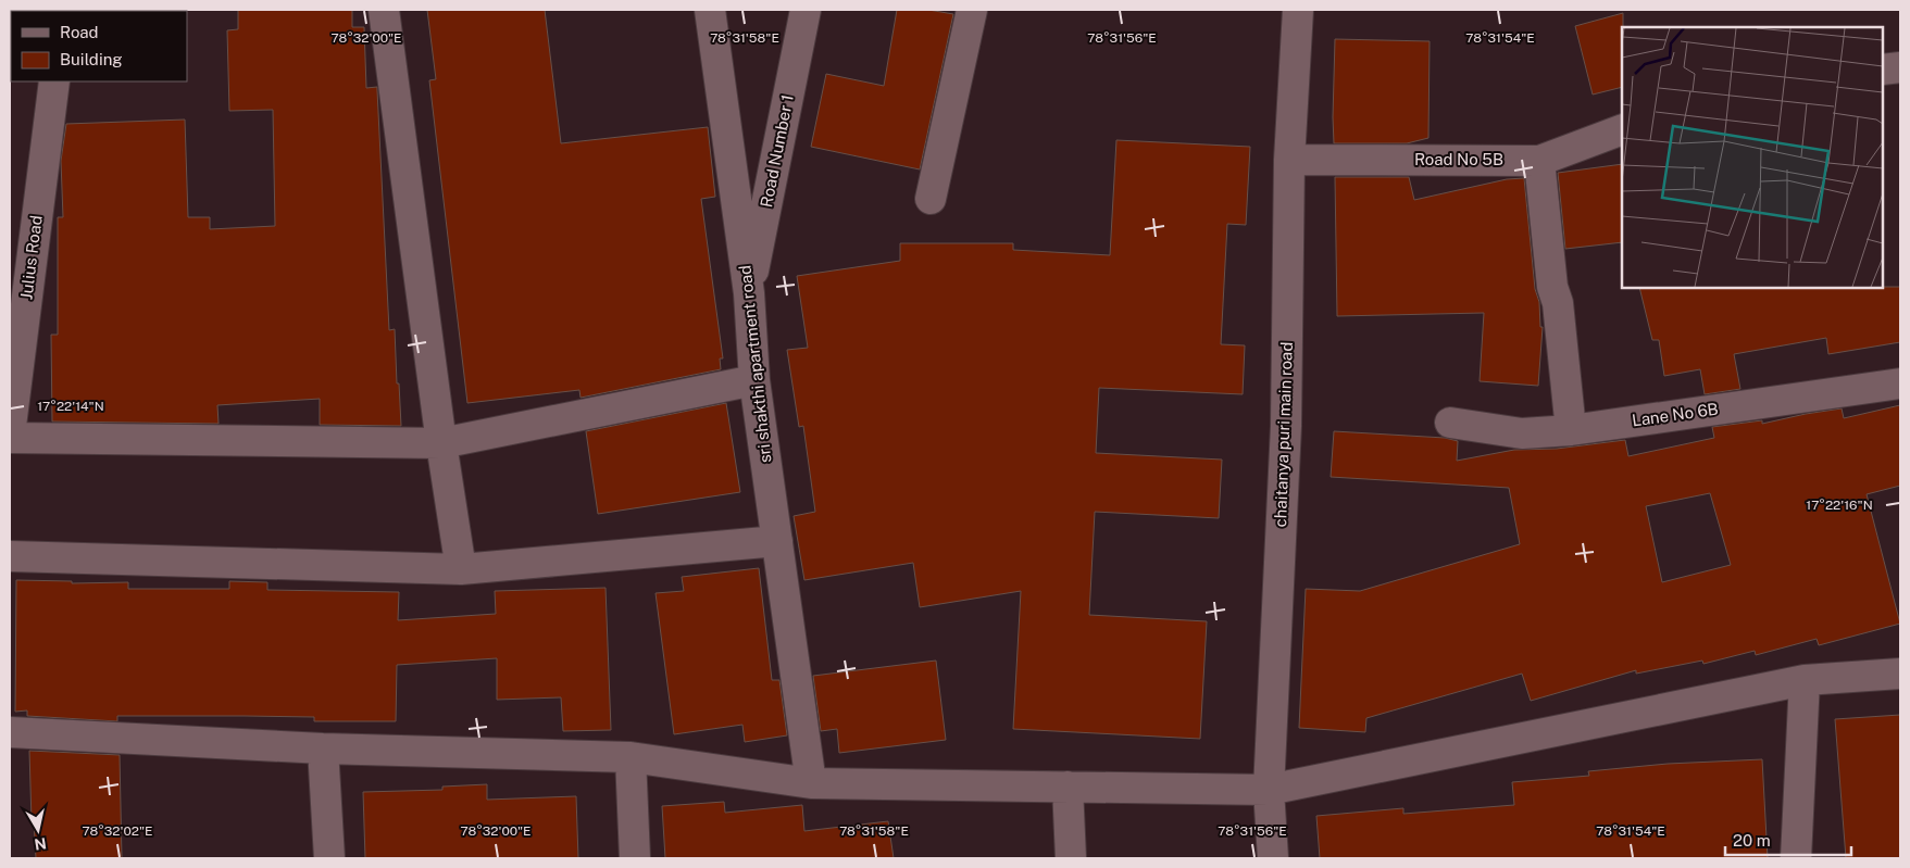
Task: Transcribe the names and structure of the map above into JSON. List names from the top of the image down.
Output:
{
  "streets": {
    "street": [
      "Road Number 1",
      "Road No 5B",
      "Julius Road",
      "sri shakthi apartment road",
      "Lane No 6B",
      "chaitanya puri main road"
    ]
  },
  "crossings": [
    ["Road Number 1", "sri shakthi apartment road"],
    ["Road No 5B", "chaitanya puri main road"]
  ],
  "legend": ["Road", "Building"],
  "scale_bar": "20 m",
  "north": "bottom",
  "coordinates": [
    "78°32'00\"E",
    "78°31'58\"E",
    "78°31'56\"E",
    "78°31'54\"E",
    "17°22'14\"N",
    "17°22'16\"N",
    "78°32'02\"E"
  ]
}
